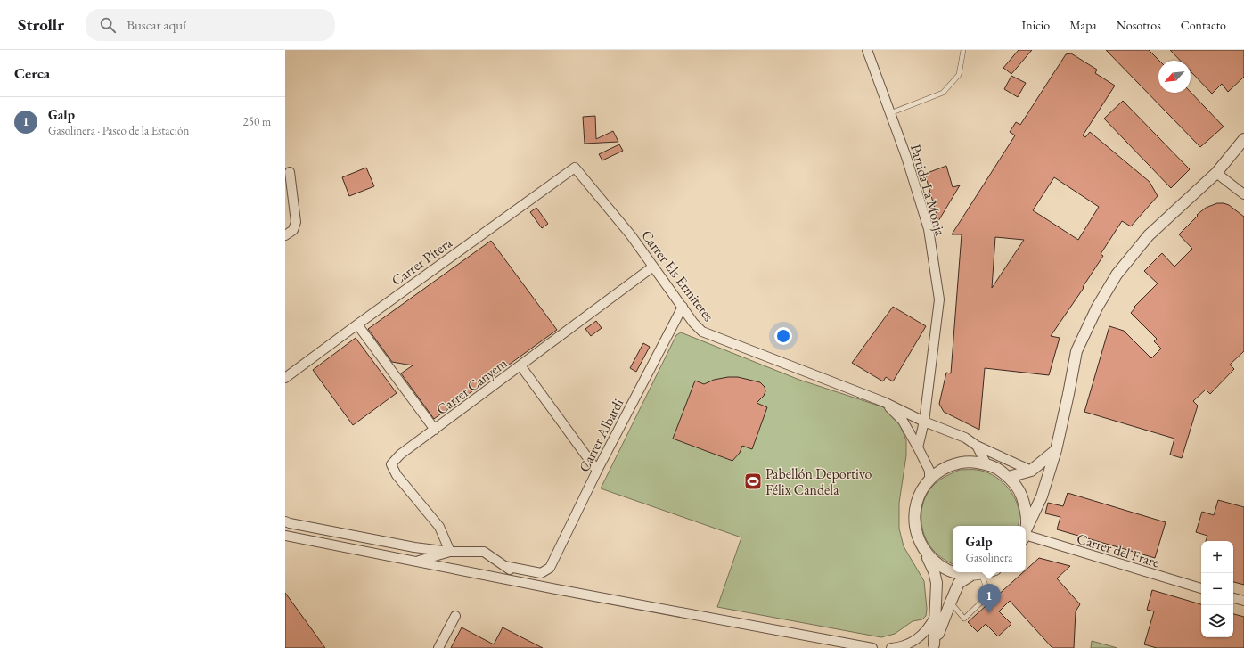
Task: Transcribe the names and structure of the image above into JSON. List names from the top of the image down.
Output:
{
  "streets": {
    "street": [
      "Partida La Monja",
      "Carrer Pitera",
      "Carrer Els Ermitetes",
      "Carrer Canyem",
      "Carrer Albardi",
      "Carrer del Frare"
    ]
  },
  "crossings": [
    ["Partida La Monja", "Carrer Els Ermitetes"],
    ["Carrer Pitera", "Carrer Els Ermitetes"],
    ["Carrer Els Ermitetes", "Carrer Canyem"],
    ["Carrer Els Ermitetes", "Carrer Albardi"]
  ],
  "places": {
    "sports": ["Pabellón Deportivo Félix Candela"]
  },
  "north": "bottom left",
  "page": {
    "header": "Strollr",
    "search": "Buscar aquí",
    "nav": [
      "Inicio",
      "Mapa",
      "Nosotros",
      "Contacto"
    ],
    "heading": "Cerca",
    "list": [
      {
        "mark": "1",
        "name": "Galp",
        "note": "Gasolinera · Paseo de la Estación",
        "value": "250 m"
      }
    ],
    "popup": ["Galp", "Gasolinera"],
    "map_buttons": ["+", "−"],
    "pins": "1"
  }
}
